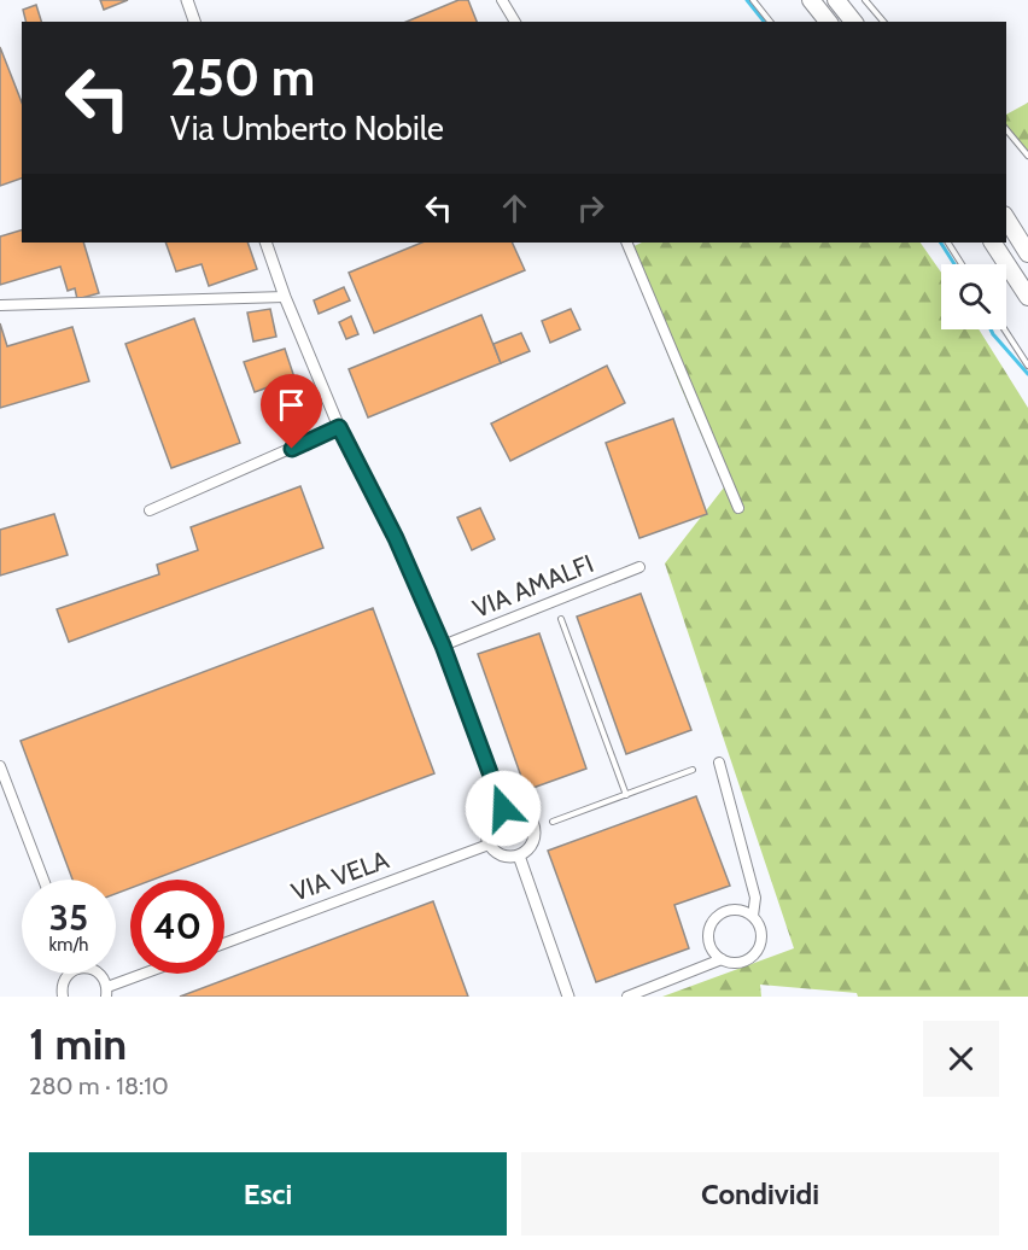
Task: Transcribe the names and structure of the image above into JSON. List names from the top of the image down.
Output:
{
  "streets": {
    "street": ["VIA AMALFI", "VIA VELA"]
  },
  "page": {
    "turn": ["250 m", "Via Umberto Nobile"],
    "speed": "35 km/h",
    "limit": "40",
    "heading": ["1 min", "280 m · 18:10"],
    "buttons": ["Esci", "Condividi"]
  }
}
